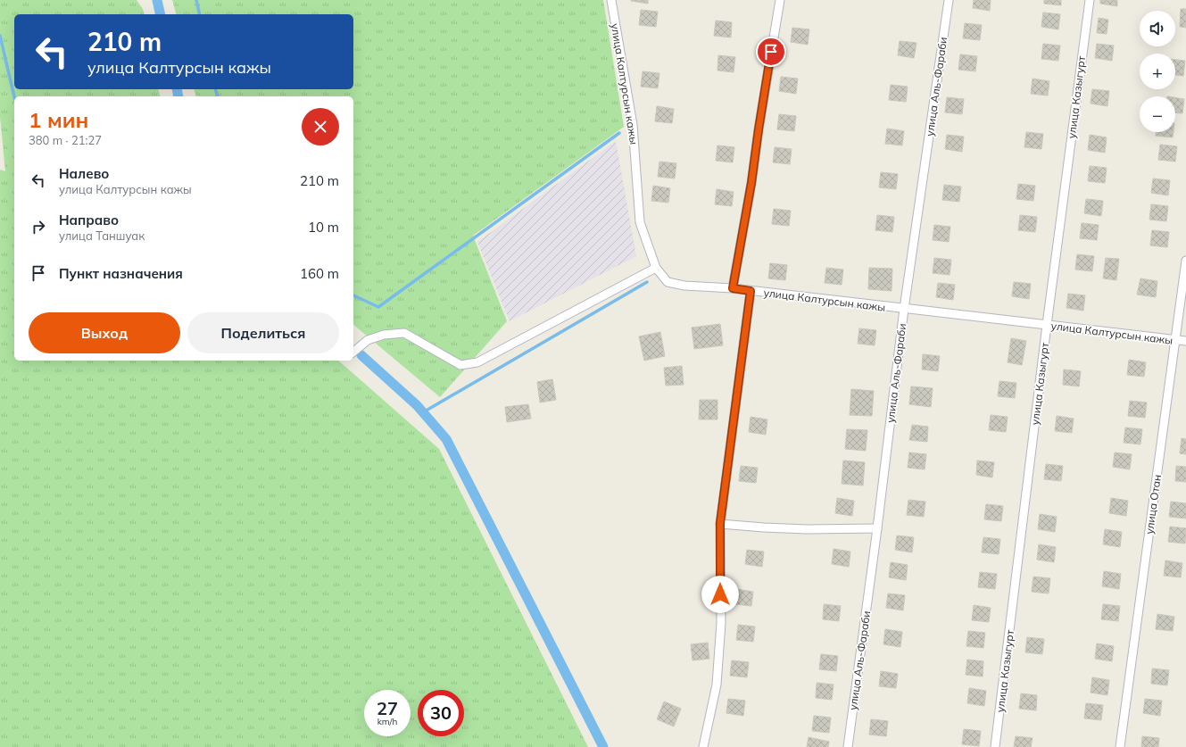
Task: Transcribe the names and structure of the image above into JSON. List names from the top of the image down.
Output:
{
  "streets": {
    "street": [
      "улица Калтурсын кажы",
      "улица Аль-Фараби",
      "улица Казыгурт",
      "улица Отан"
    ]
  },
  "crossings": [
    ["улица Калтурсын кажы", "улица Аль-Фараби"],
    ["улица Калтурсын кажы", "улица Казыгурт"],
    ["улица Калтурсын кажы", "улица Отан"]
  ],
  "page": {
    "map_buttons": ["+", "−"],
    "turn": ["210 m", "улица Калтурсын кажы"],
    "heading": ["1 мин", "380 m · 21:27"],
    "list": [
      {
        "name": "Налево",
        "note": "улица Калтурсын кажы",
        "value": "210 m"
      },
      {
        "name": "Направо",
        "note": "улица Таншуак",
        "value": "10 m"
      },
      {
        "name": "Пункт назначения",
        "value": "160 m"
      }
    ],
    "buttons": ["Выход", "Поделиться"],
    "speed": "27 km/h",
    "limit": "30"
  }
}
